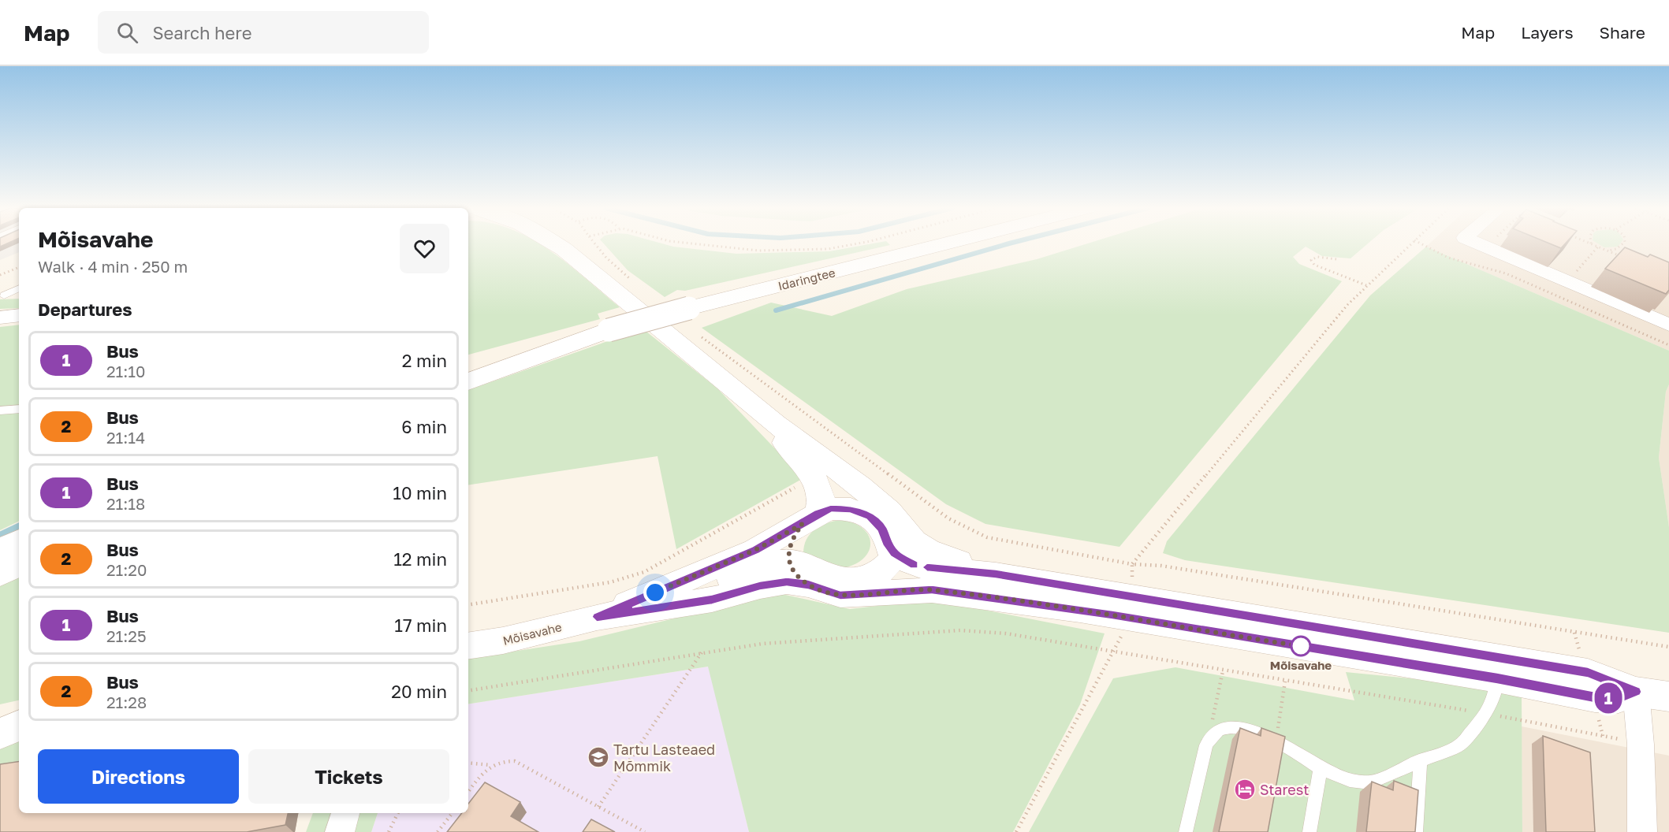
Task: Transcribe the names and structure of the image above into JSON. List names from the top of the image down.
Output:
{
  "streets": {
    "street": ["Idaringtee", "Mõisavahe"]
  },
  "places": {
    "other": ["Mõisavahe"],
    "school or university": ["Tartu Lasteaed Mõmmik"],
    "hotel": ["Starest"]
  },
  "lines": ["bus line 1"],
  "page": {
    "header": "Map",
    "search": "Search here",
    "nav": ["Map", "Layers", "Share"],
    "on_map": "1",
    "heading": [
      ["Mõisavahe", "Walk · 4 min · 250 m"],
      "Departures"
    ],
    "list": [
      {
        "mark": "1",
        "name": "Bus",
        "note": "21:10",
        "value": "2 min"
      },
      {
        "mark": "2",
        "name": "Bus",
        "note": "21:14",
        "value": "6 min"
      },
      {
        "mark": "1",
        "name": "Bus",
        "note": "21:18",
        "value": "10 min"
      },
      {
        "mark": "2",
        "name": "Bus",
        "note": "21:20",
        "value": "12 min"
      },
      {
        "mark": "1",
        "name": "Bus",
        "note": "21:25",
        "value": "17 min"
      },
      {
        "mark": "2",
        "name": "Bus",
        "note": "21:28",
        "value": "20 min"
      }
    ],
    "buttons": ["Directions", "Tickets"]
  }
}
